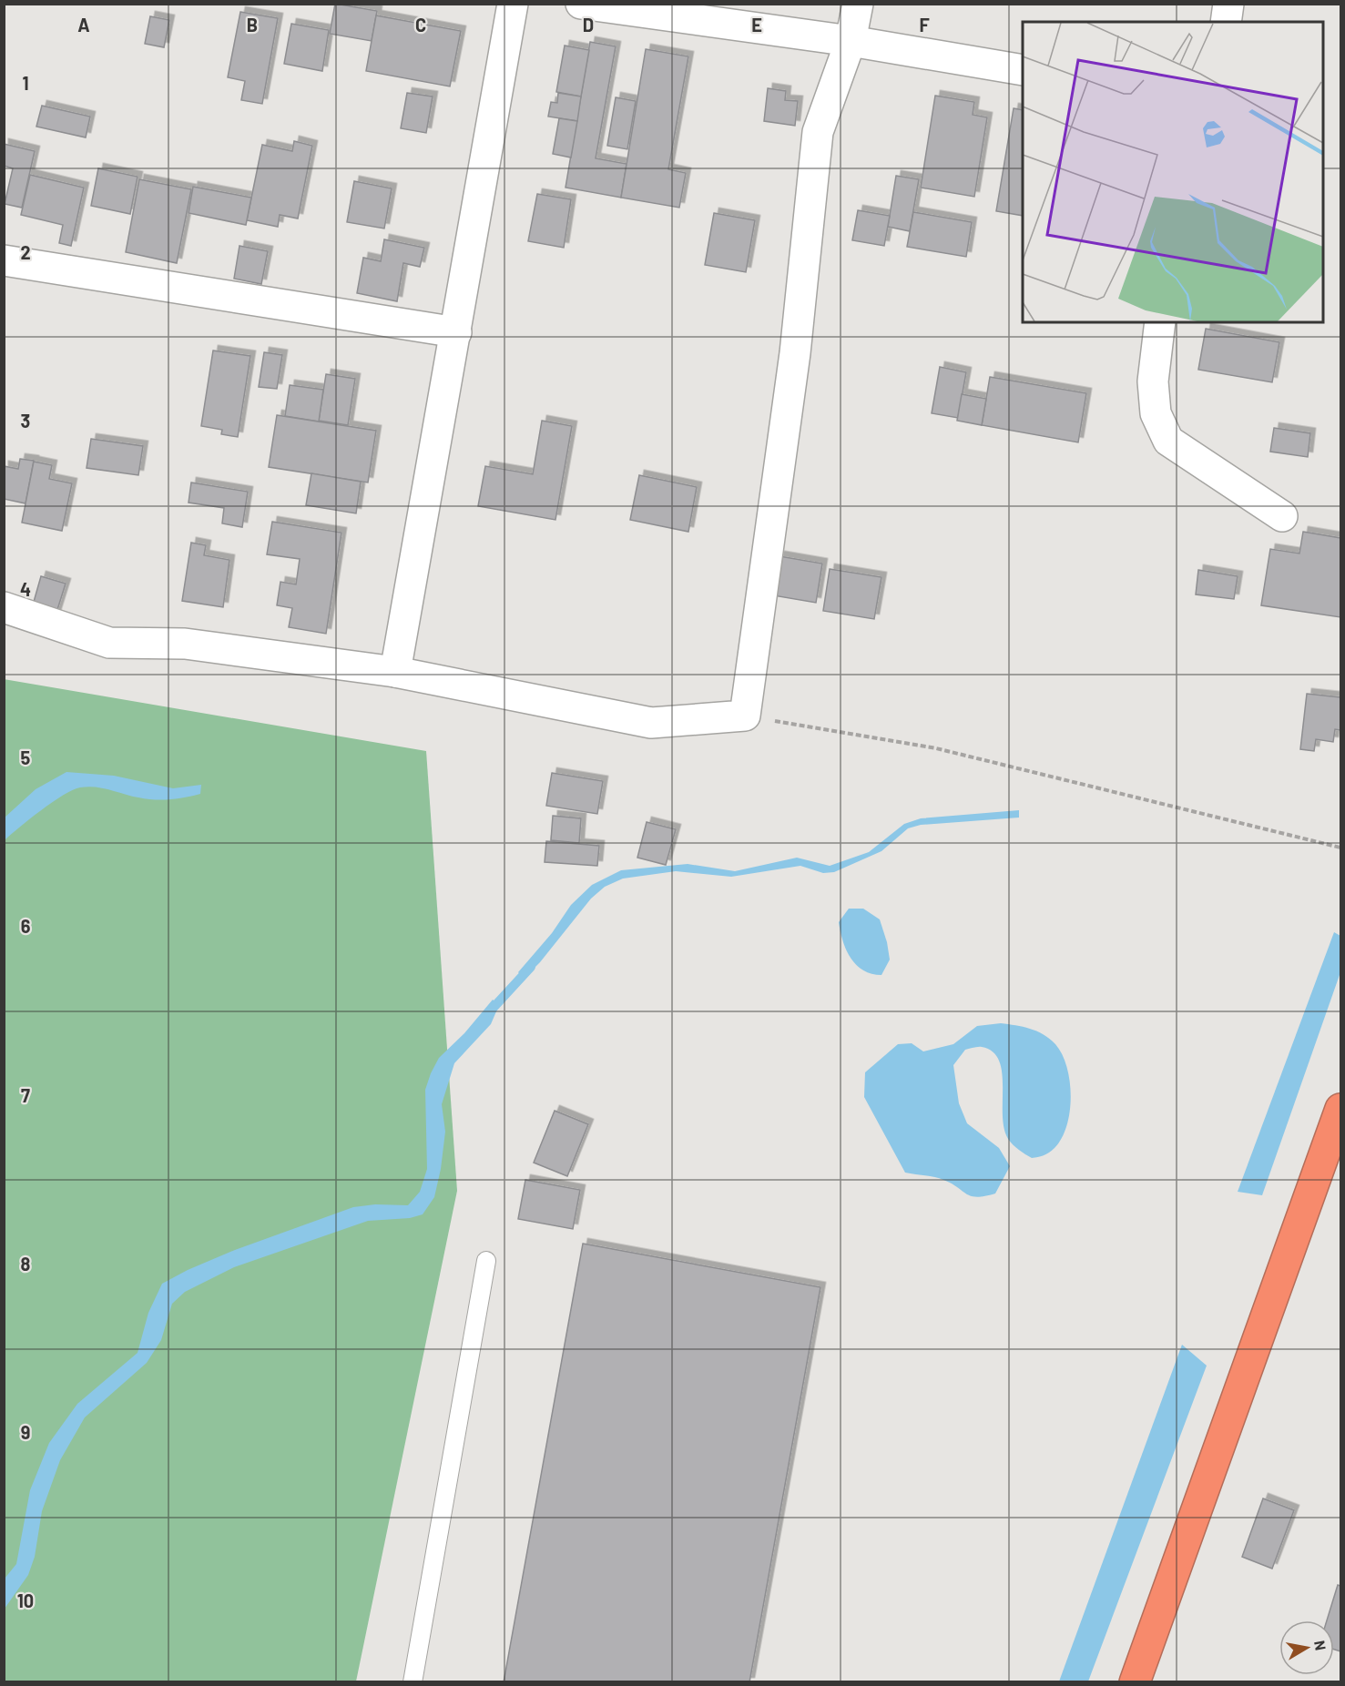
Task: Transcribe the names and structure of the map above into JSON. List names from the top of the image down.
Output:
{
  "north": "right",
  "grid": {
    "columns": [
      "A",
      "B",
      "C",
      "D",
      "E",
      "F"
    ],
    "rows": [
      "1",
      "2",
      "3",
      "4",
      "5",
      "6",
      "7",
      "8",
      "9",
      "10"
    ]
  }
}
